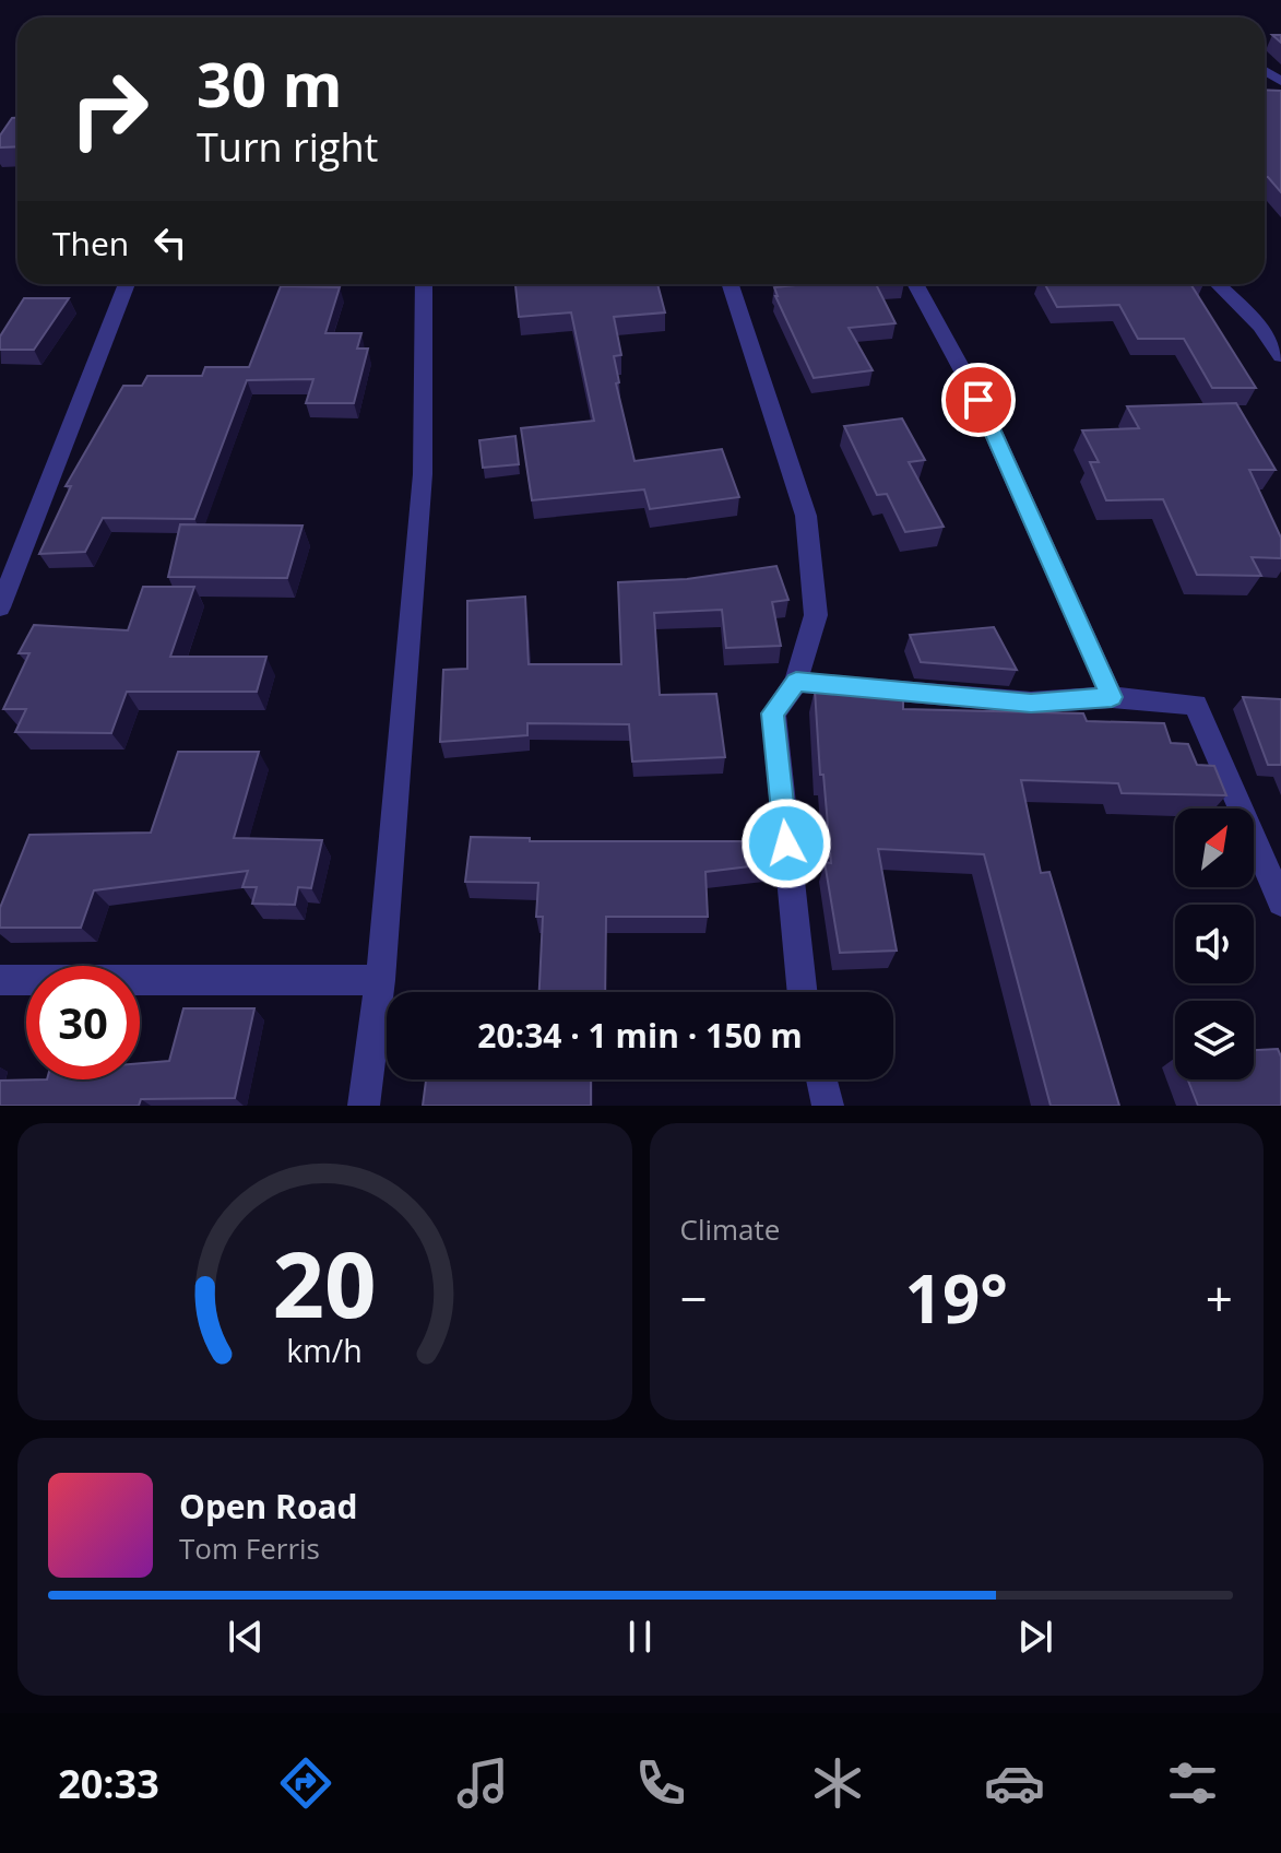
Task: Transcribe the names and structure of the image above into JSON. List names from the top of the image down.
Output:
{
  "north": "top right",
  "page": {
    "turn": ["30 m", "Turn right"],
    "then": "Then",
    "limit": "30",
    "trip": "20:34 · 1 min · 150 m",
    "tile": "Climate",
    "heat": ["−", "19°", "+"],
    "song": ["Open Road", "Tom Ferris"],
    "tabs": "20:33",
    "gauge": ["20", "km/h"]
  }
}
